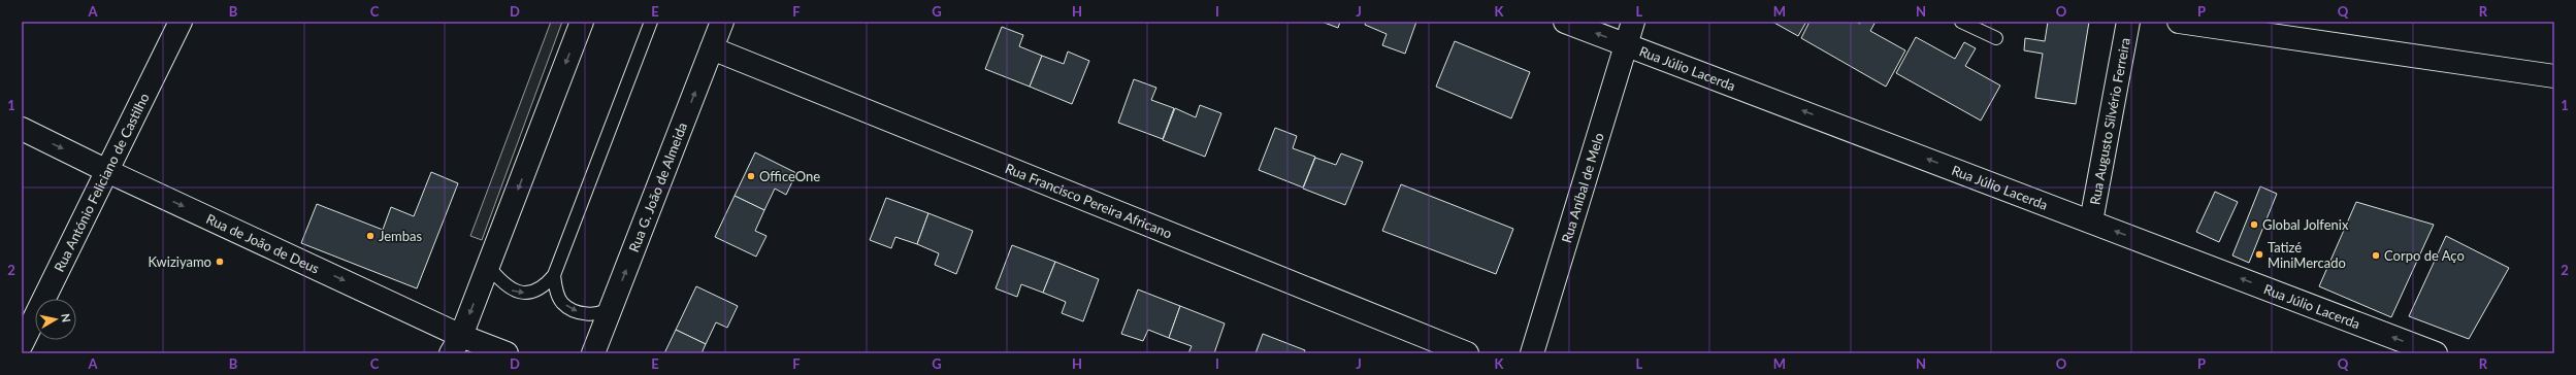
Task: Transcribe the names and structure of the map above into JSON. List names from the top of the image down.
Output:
{
  "streets": {
    "street": [
      "Rua Júlio Lacerda",
      "Rua Augusto Silvério Ferreira",
      "Rua António Feliciano de Castilho",
      "Rua G. João de Almeida",
      "Rua Aníbal de Melo",
      "Rua Francisco Pereira Africano",
      "Rua de João de Deus"
    ]
  },
  "crossings": [
    ["Rua Júlio Lacerda", "Rua Augusto Silvério Ferreira"],
    ["Rua Júlio Lacerda", "Rua Aníbal de Melo"],
    ["Rua António Feliciano de Castilho", "Rua de João de Deus"],
    ["Rua G. João de Almeida", "Rua Francisco Pereira Africano"]
  ],
  "one_way": ["Rua Júlio Lacerda", "Rua de João de Deus"],
  "places": [
    "OfficeOne",
    "Global Jolfenix",
    "Jembas",
    "Tatizé MiniMercado",
    "Corpo de Aço",
    "Kwiziyamo"
  ],
  "north": "right",
  "grid": {
    "columns": [
      "A",
      "B",
      "C",
      "D",
      "E",
      "F",
      "G",
      "H",
      "I",
      "J",
      "K",
      "L",
      "M",
      "N",
      "O",
      "P",
      "Q",
      "R"
    ],
    "rows": ["1", "2"]
  }
}
